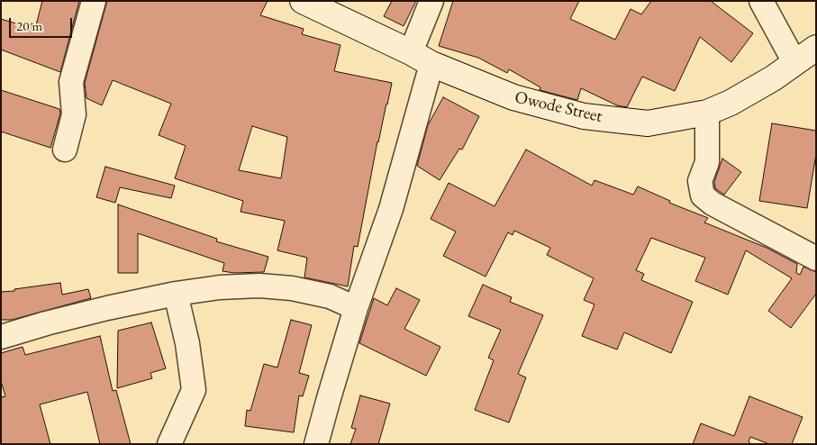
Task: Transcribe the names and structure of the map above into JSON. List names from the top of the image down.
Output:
{
  "streets": {
    "street": ["Owode Street"]
  },
  "scale_bar": "20 m"
}
